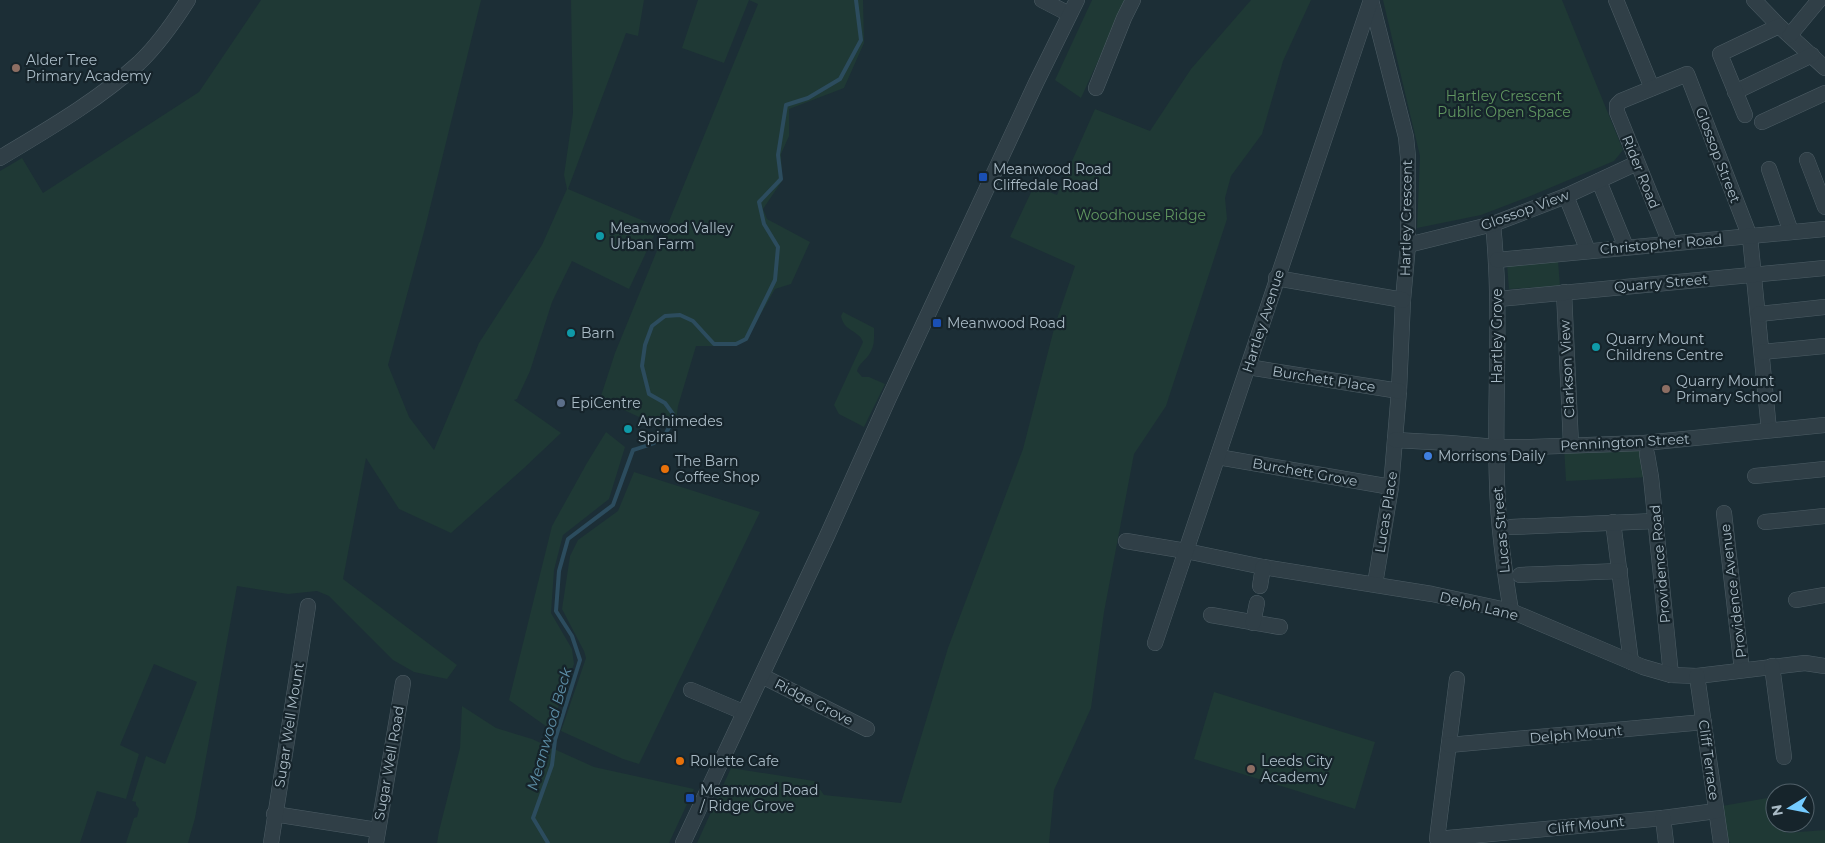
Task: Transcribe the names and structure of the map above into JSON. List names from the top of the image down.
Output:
{
  "streets": {
    "street": [
      "Glossop Street",
      "Rider Road",
      "Glossop View",
      "Hartley Crescent",
      "Christopher Road",
      "Quarry Street",
      "Hartley Avenue",
      "Hartley Grove",
      "Clarkson View",
      "Burchett Place",
      "Pennington Street",
      "Burchett Grove",
      "Lucas Place",
      "Lucas Street",
      "Providence Road",
      "Providence Avenue",
      "Delph Lane",
      "Ridge Grove",
      "Sugar Well Mount",
      "Delph Mount",
      "Cliff Terrace",
      "Sugar Well Road",
      "Cliff Mount"
    ]
  },
  "crossings": [
    ["Glossop Street", "Rider Road"],
    ["Glossop Street", "Christopher Road"],
    ["Glossop Street", "Quarry Street"],
    ["Glossop Street", "Pennington Street"],
    ["Rider Road", "Glossop View"],
    ["Rider Road", "Christopher Road"],
    ["Glossop View", "Hartley Crescent"],
    ["Glossop View", "Hartley Grove"],
    ["Hartley Crescent", "Hartley Avenue"],
    ["Hartley Crescent", "Burchett Place"],
    ["Hartley Crescent", "Pennington Street"],
    ["Hartley Crescent", "Lucas Place"],
    ["Christopher Road", "Hartley Grove"],
    ["Quarry Street", "Hartley Grove"],
    ["Quarry Street", "Clarkson View"],
    ["Hartley Avenue", "Burchett Place"],
    ["Hartley Avenue", "Burchett Grove"],
    ["Hartley Avenue", "Delph Lane"],
    ["Hartley Grove", "Pennington Street"],
    ["Hartley Grove", "Lucas Street"],
    ["Clarkson View", "Pennington Street"],
    ["Pennington Street", "Lucas Place"],
    ["Pennington Street", "Lucas Street"],
    ["Burchett Grove", "Lucas Place"],
    ["Lucas Place", "Delph Lane"],
    ["Lucas Street", "Delph Lane"],
    ["Providence Road", "Delph Lane"],
    ["Providence Avenue", "Delph Lane"],
    ["Delph Lane", "Cliff Terrace"],
    ["Delph Mount", "Cliff Terrace"],
    ["Delph Mount", "Cliff Mount"],
    ["Cliff Terrace", "Cliff Mount"]
  ],
  "water": ["Meanwood Beck"],
  "parks": ["Hartley Crescent Public Open Space", "Woodhouse Ridge"],
  "places": {
    "other": [
      "Alder Tree Primary Academy",
      "Meanwood Valley Urban Farm",
      "Barn",
      "Quarry Mount Childrens Centre",
      "Quarry Mount Primary School",
      "EpiCentre",
      "Archimedes Spiral",
      "Morrisons Daily",
      "The Barn Coffee Shop",
      "Rollette Cafe",
      "Leeds City Academy"
    ],
    "transit": ["Meanwood Road Cliffedale Road", "Meanwood Road", "Meanwood Road / Ridge Grove"]
  },
  "north": "left"
}
